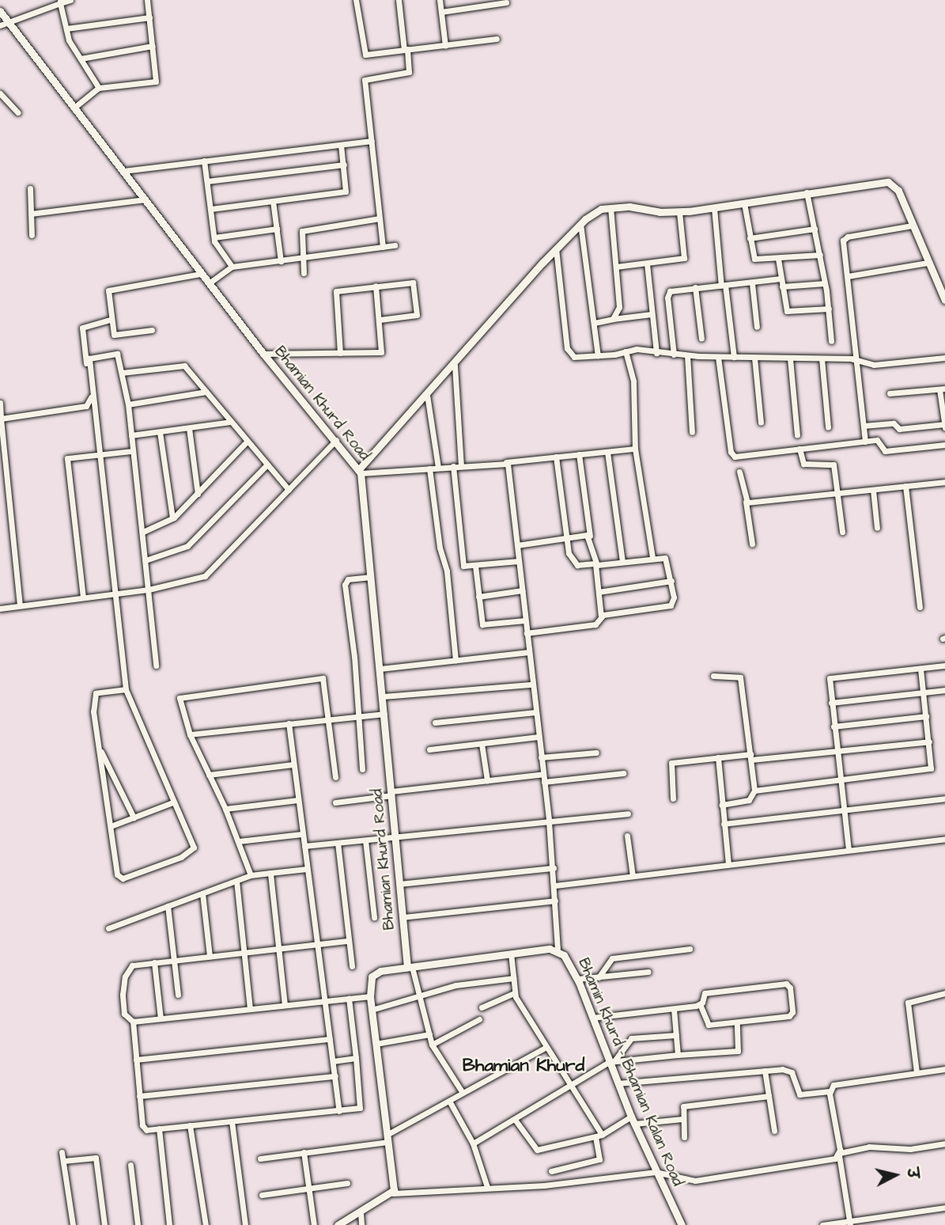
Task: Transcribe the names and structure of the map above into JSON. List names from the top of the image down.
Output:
{
  "streets": {
    "street": ["Bhamian Khurd Road", "Bhamin Khurd - Bhamian Kalan Road"]
  },
  "crossings": [
    ["Bhamian Khurd Road", "Bhamin Khurd - Bhamian Kalan Road"]
  ],
  "districts": ["Bhamian Khurd"],
  "north": "right"
}
